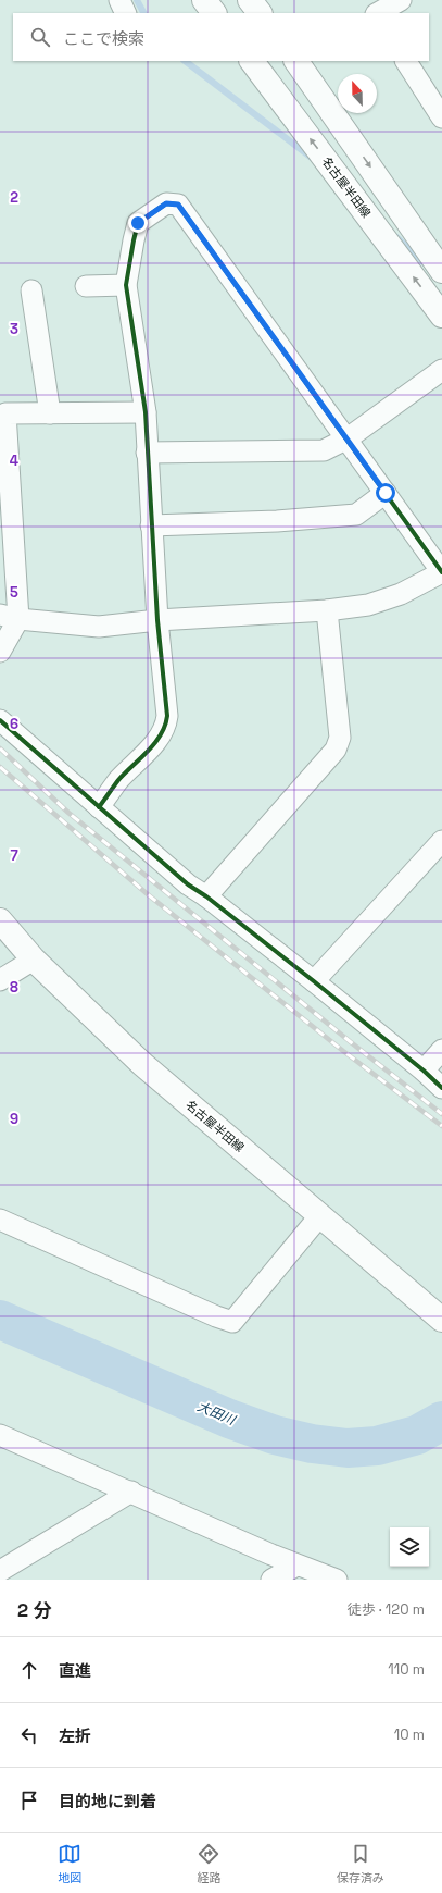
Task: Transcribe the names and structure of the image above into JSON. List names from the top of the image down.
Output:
{
  "streets": {
    "main road": ["名古屋半田線"]
  },
  "water": ["大田川"],
  "north": "top",
  "page": {
    "search": "ここで検索",
    "heading": ["2 分", "徒歩 · 120 m"],
    "list": [
      ["直進", "110 m"],
      ["左折", "10 m"],
      "目的地に到着"
    ],
    "nav": ["地図", "経路", "保存済み"]
  },
  "grid": {
    "rows": [
      "2",
      "3",
      "4",
      "5",
      "6",
      "7",
      "8",
      "9"
    ]
  }
}
